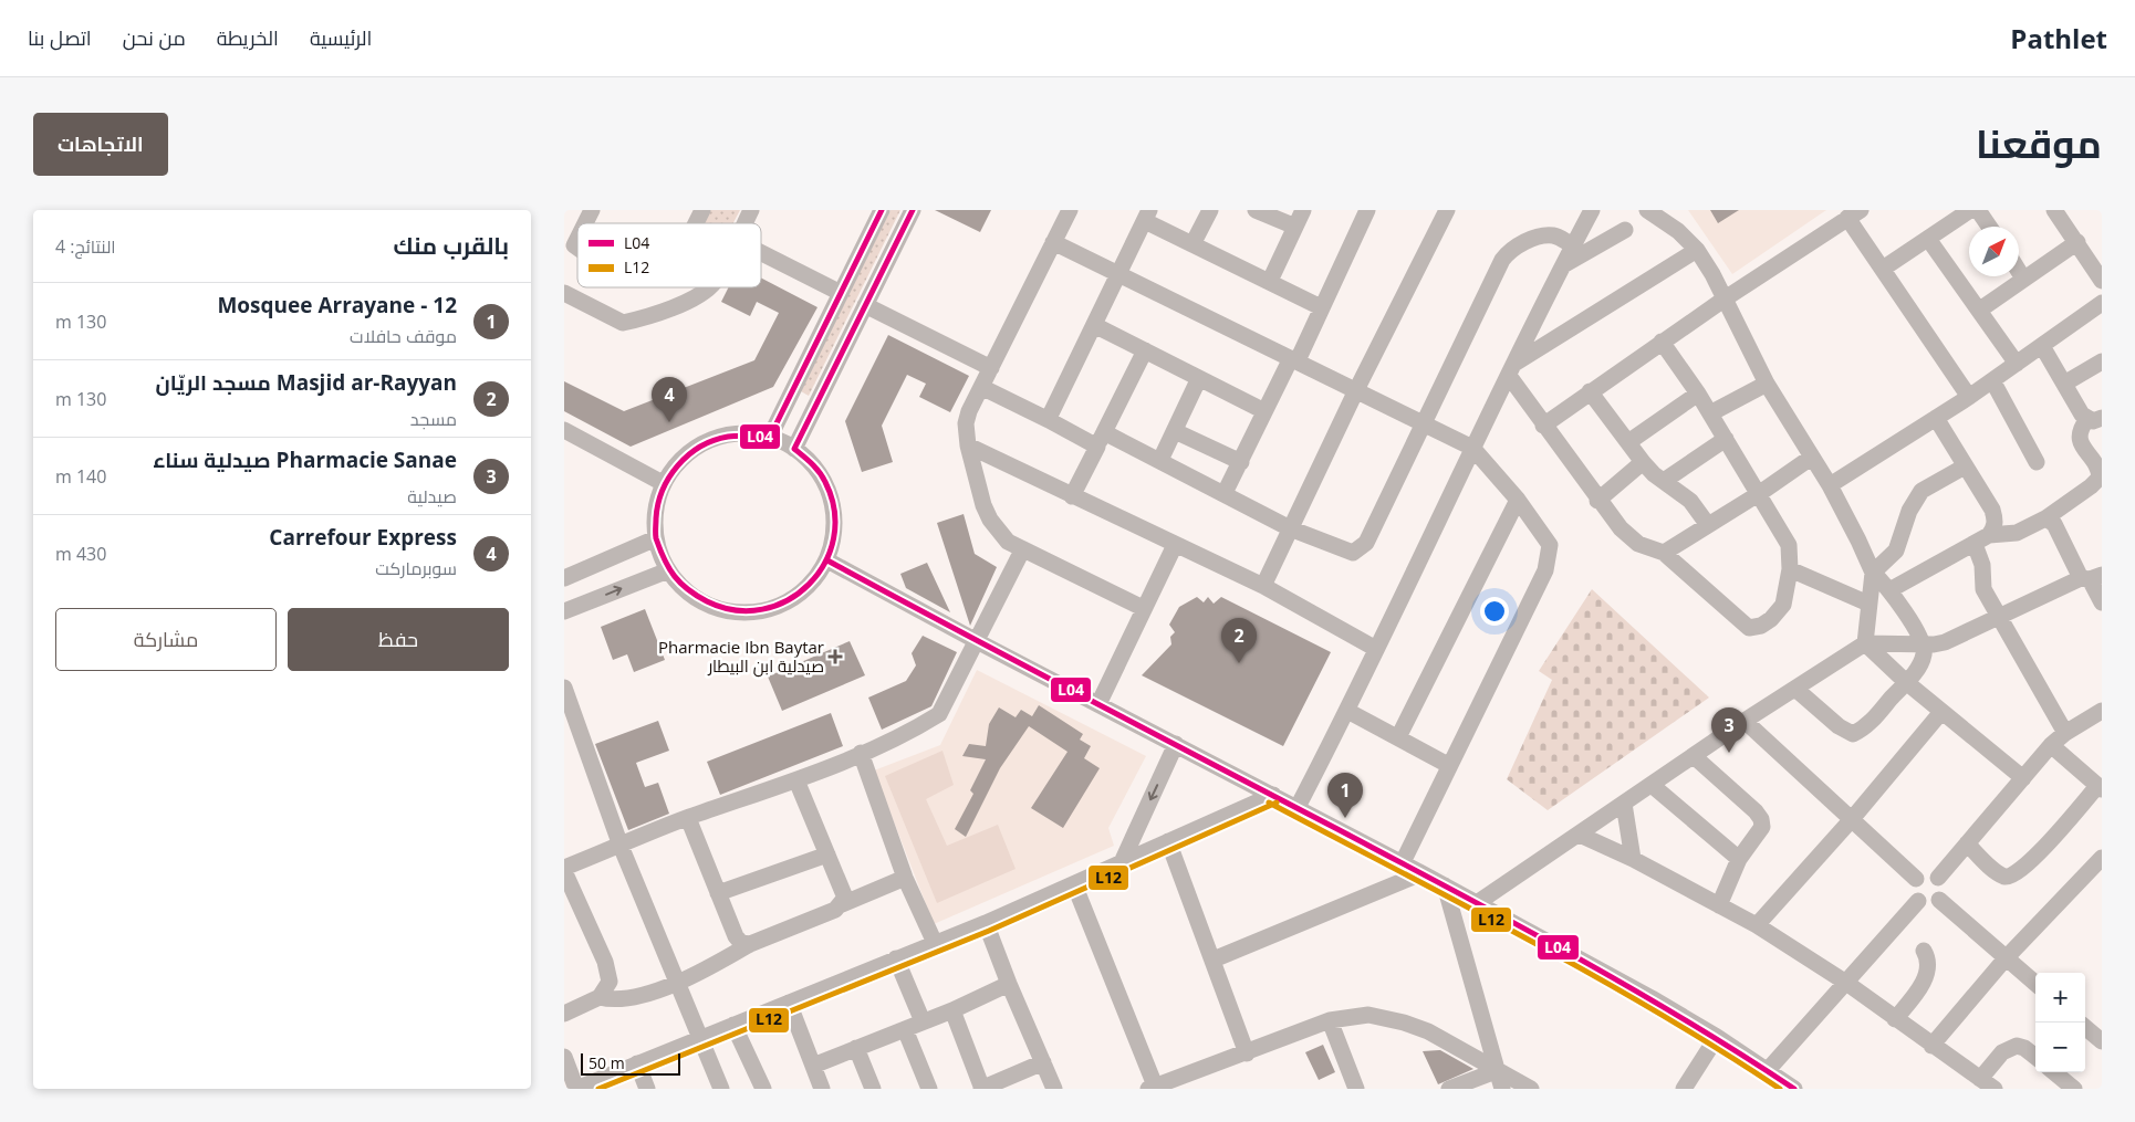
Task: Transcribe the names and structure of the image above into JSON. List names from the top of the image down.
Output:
{
  "places": {
    "health": ["Pharmacie Ibn Baytar صيدلية ابن البيطار"]
  },
  "lines": ["transit line L04", "transit line L12"],
  "legend": ["L04", "L12"],
  "scale_bar": "50 m",
  "north": "top right",
  "page": {
    "header": "Pathlet",
    "nav": [
      "الرئيسية",
      "الخريطة",
      "من نحن",
      "اتصل بنا"
    ],
    "title": "موقعنا",
    "buttons": [
      "الاتجاهات",
      ["حفظ", "مشاركة"]
    ],
    "heading": ["بالقرب منك", "النتائج: 4"],
    "list": [
      {
        "mark": "1",
        "name": "12 - Mosquee Arrayane",
        "note": "موقف حافلات",
        "value": "130 m"
      },
      {
        "mark": "2",
        "name": "Masjid ar-Rayyan مسجد الريّان",
        "note": "مسجد",
        "value": "130 m"
      },
      {
        "mark": "3",
        "name": "Pharmacie Sanae صيدلية سناء",
        "note": "صيدلية",
        "value": "140 m"
      },
      {
        "mark": "4",
        "name": "Carrefour Express",
        "note": "سوبرماركت",
        "value": "430 m"
      }
    ],
    "pins": [
      "4",
      "2",
      "3",
      "1"
    ],
    "map_buttons": ["+", "−"],
    "scale": "50 m"
  }
}
